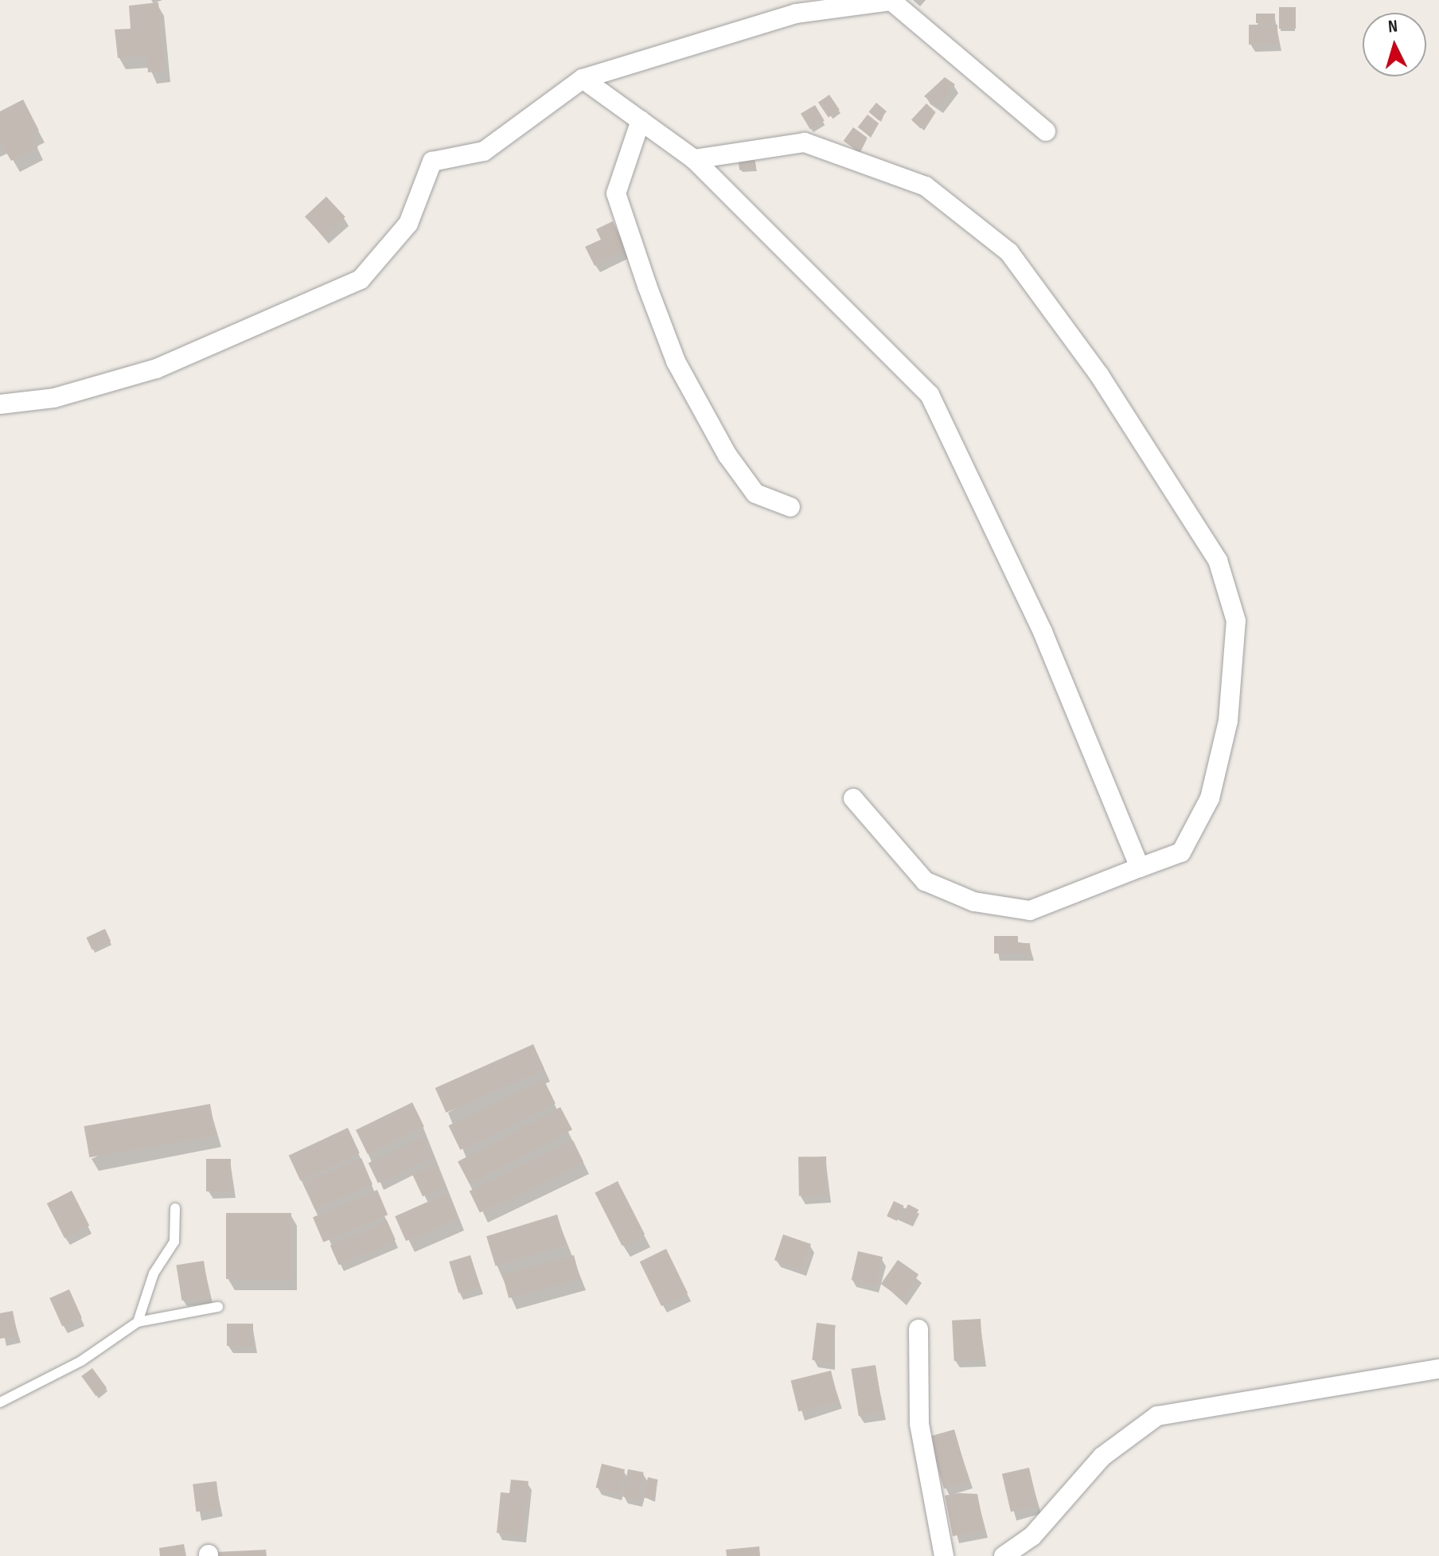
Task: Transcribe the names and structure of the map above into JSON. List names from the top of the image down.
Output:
{
  "north": "top"
}
